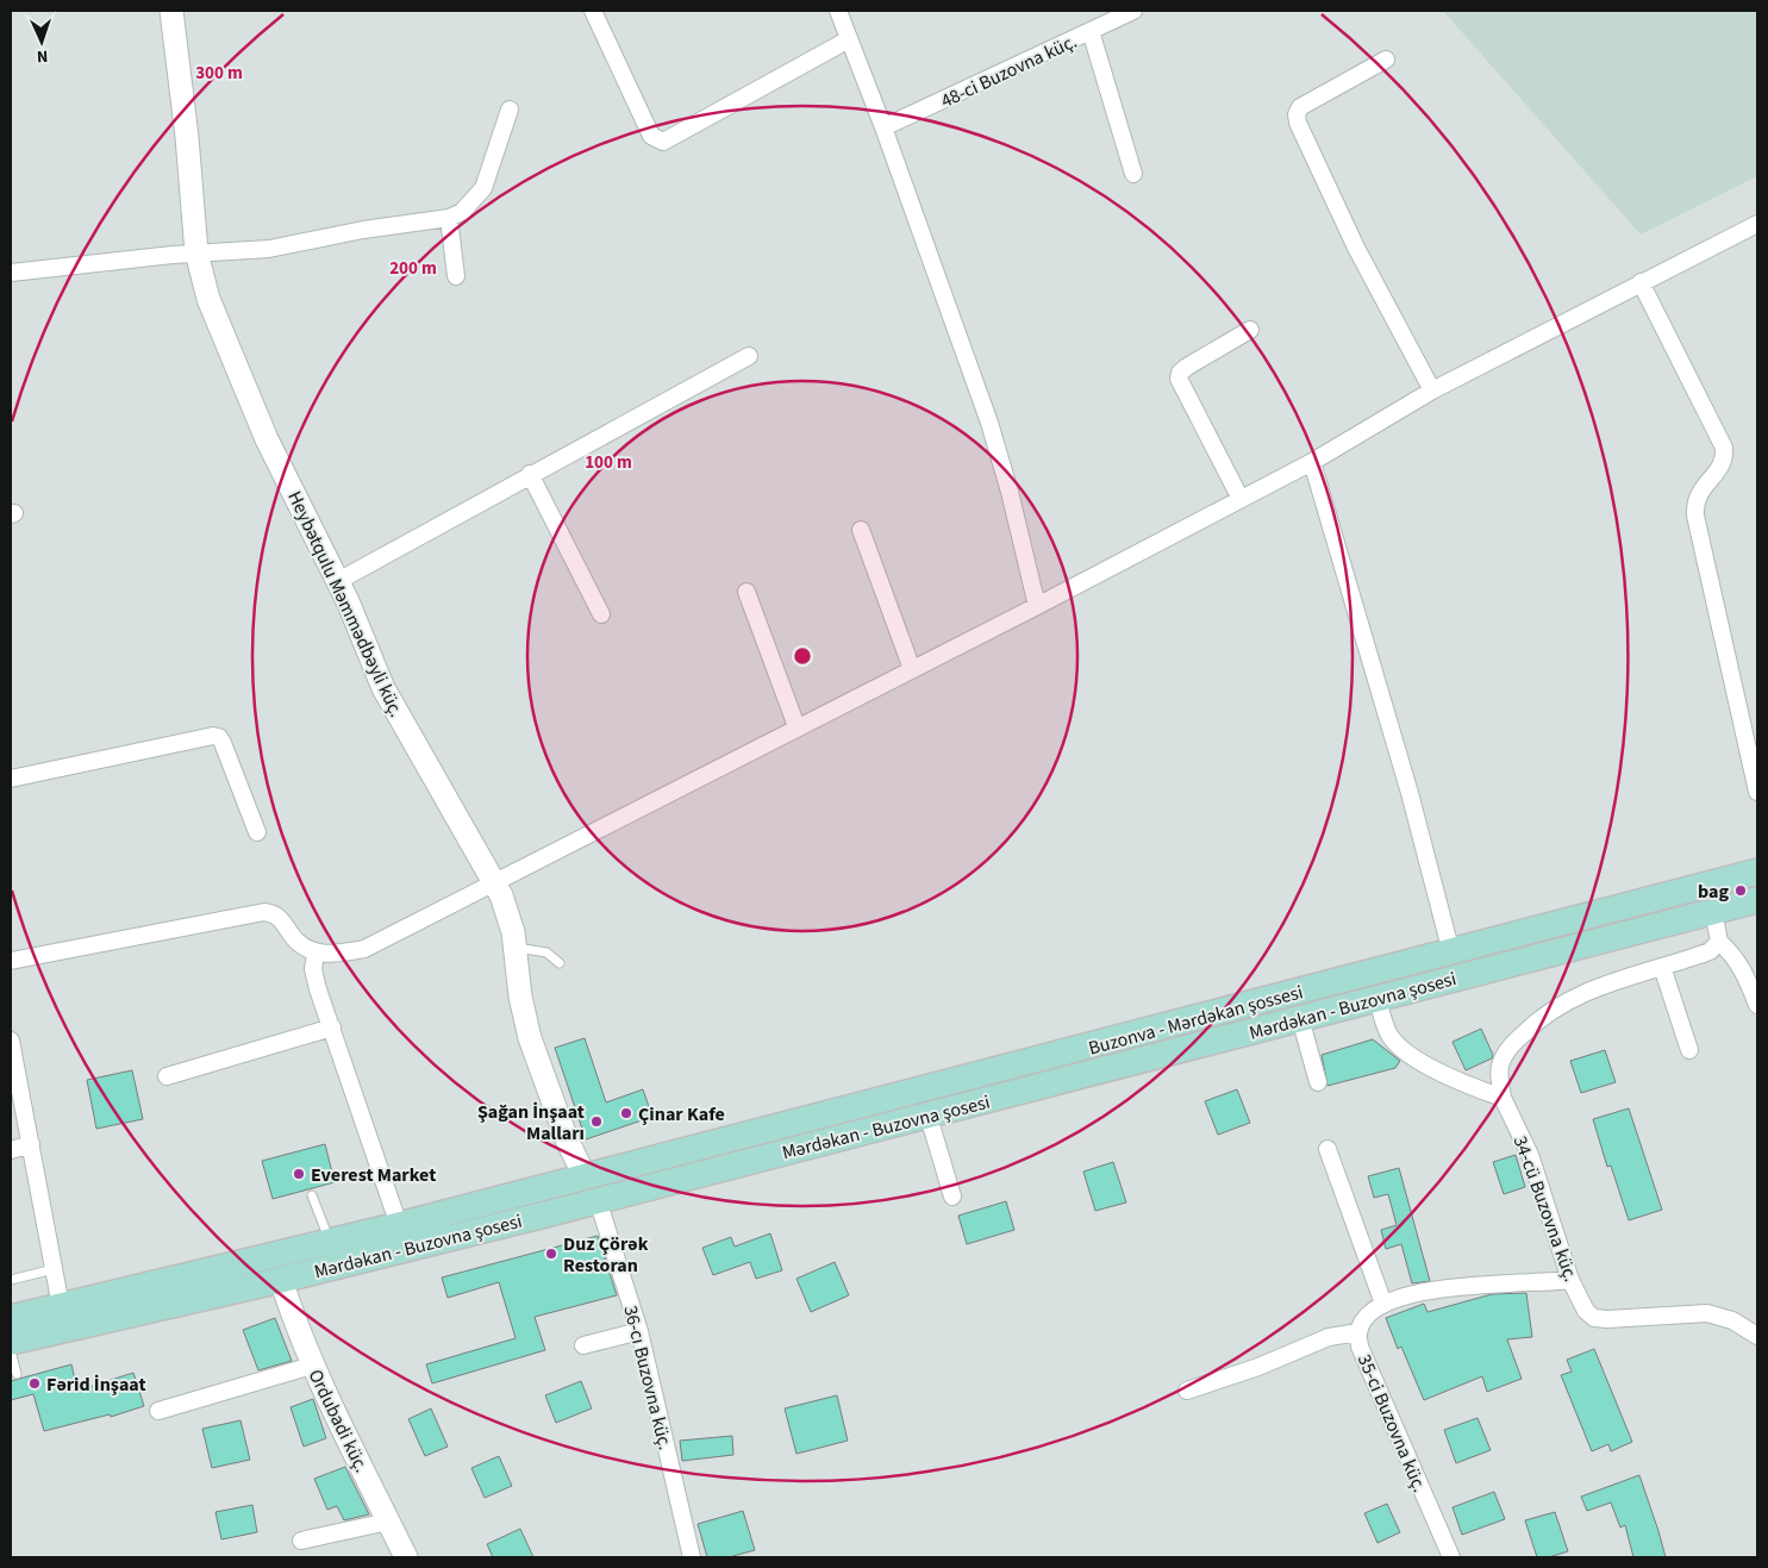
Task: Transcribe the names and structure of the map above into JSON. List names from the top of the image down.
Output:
{
  "streets": {
    "main road": ["Mərdəkan - Buzovna şosesi", "Buzonva - Mərdəkan şossesi"],
    "street": [
      "48-ci Buzovna küç.",
      "Heybətqulu Məmmədbəyli küç.",
      "34-cü Buzovna küç.",
      "36-cı Buzovna küç.",
      "Ordubadi küç.",
      "35-ci Buzovna küç."
    ]
  },
  "crossings": [
    ["Heybətqulu Məmmədbəyli küç.", "Mərdəkan - Buzovna şosesi"],
    ["Heybətqulu Məmmədbəyli küç.", "Buzonva - Mərdəkan şossesi"],
    ["Mərdəkan - Buzovna şosesi", "Buzonva - Mərdəkan şossesi"],
    ["Mərdəkan - Buzovna şosesi", "36-cı Buzovna küç."],
    ["Mərdəkan - Buzovna şosesi", "Ordubadi küç."],
    ["34-cü Buzovna küç.", "35-ci Buzovna küç."]
  ],
  "places": [
    "bag",
    "Çinar Kafe",
    "Şağan İnşaat Malları",
    "Everest Market",
    "Duz Çörək Restoran",
    "Fərid İnşaat"
  ],
  "north": "bottom",
  "rings": ["300 m", "200 m", "100 m"]
}
